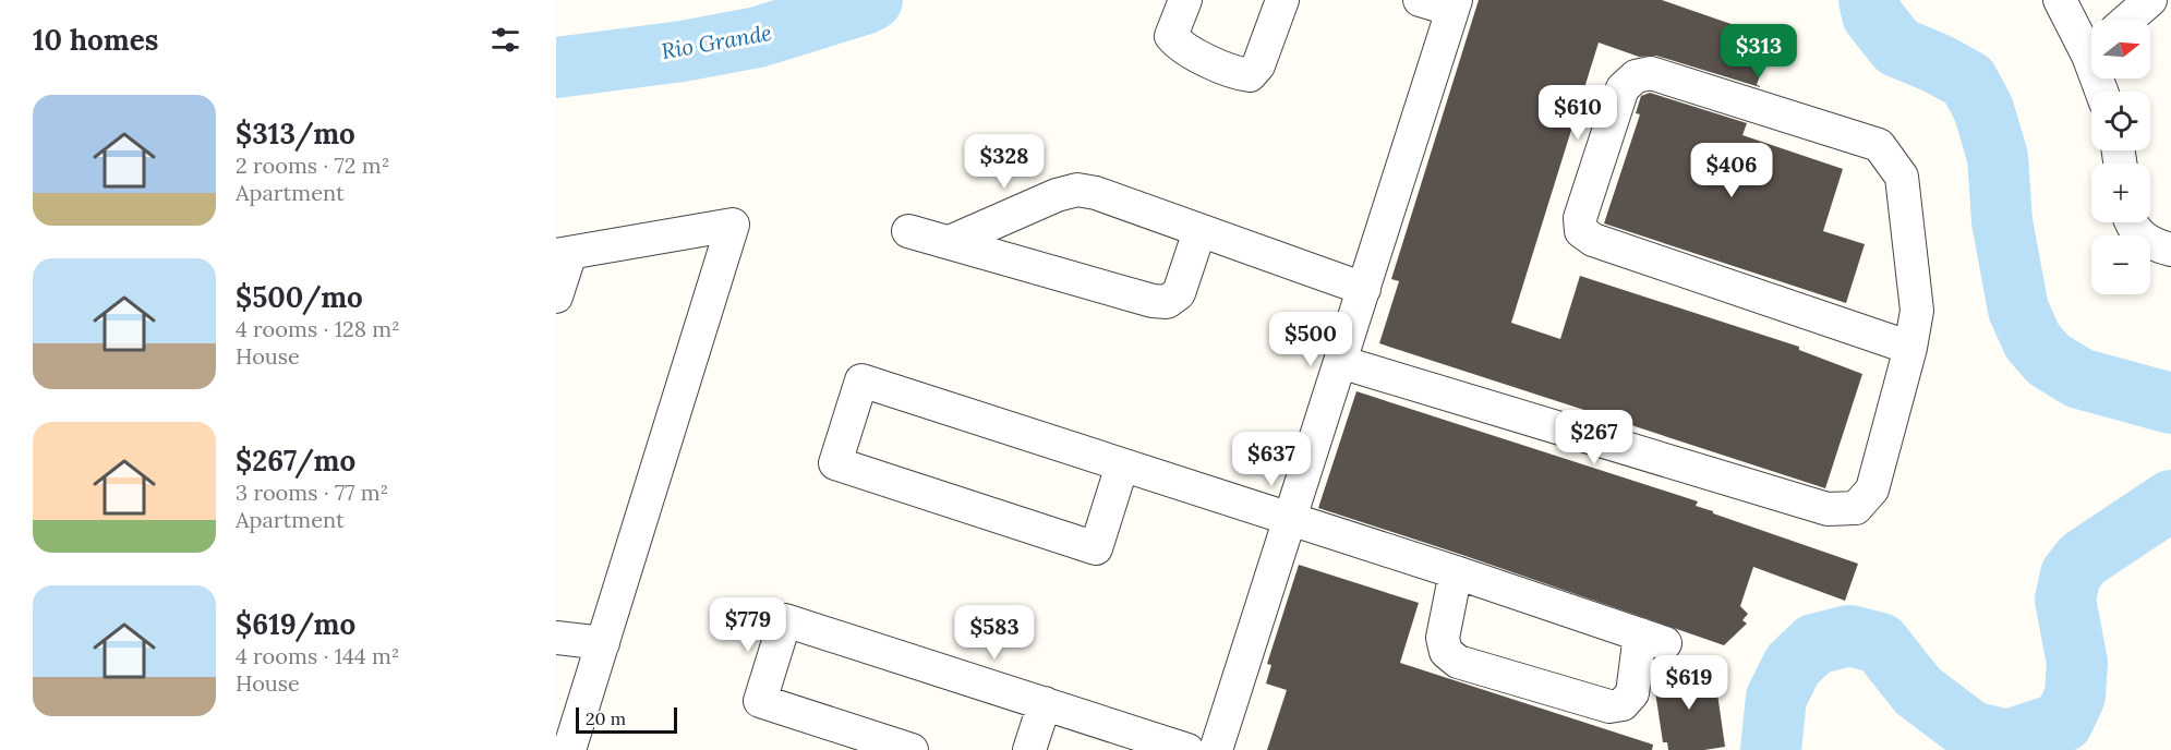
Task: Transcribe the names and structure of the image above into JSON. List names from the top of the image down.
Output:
{
  "water": ["Rio Grande"],
  "scale_bar": "20 m",
  "north": "right",
  "page": {
    "heading": "10 homes",
    "map_buttons": ["+", "−"],
    "price": [
      "$313",
      "$610",
      "$328",
      "$406",
      "$500",
      "$267",
      "$637",
      "$779",
      "$583",
      "$619"
    ],
    "list": [
      {
        "name": "$313/mo",
        "note": "2 rooms · 72 m² · Apartment"
      },
      {
        "name": "$500/mo",
        "note": "4 rooms · 128 m² · House"
      },
      {
        "name": "$267/mo",
        "note": "3 rooms · 77 m² · Apartment"
      },
      {
        "name": "$619/mo",
        "note": "4 rooms · 144 m² · House"
      }
    ],
    "scale": "20 m"
  }
}
